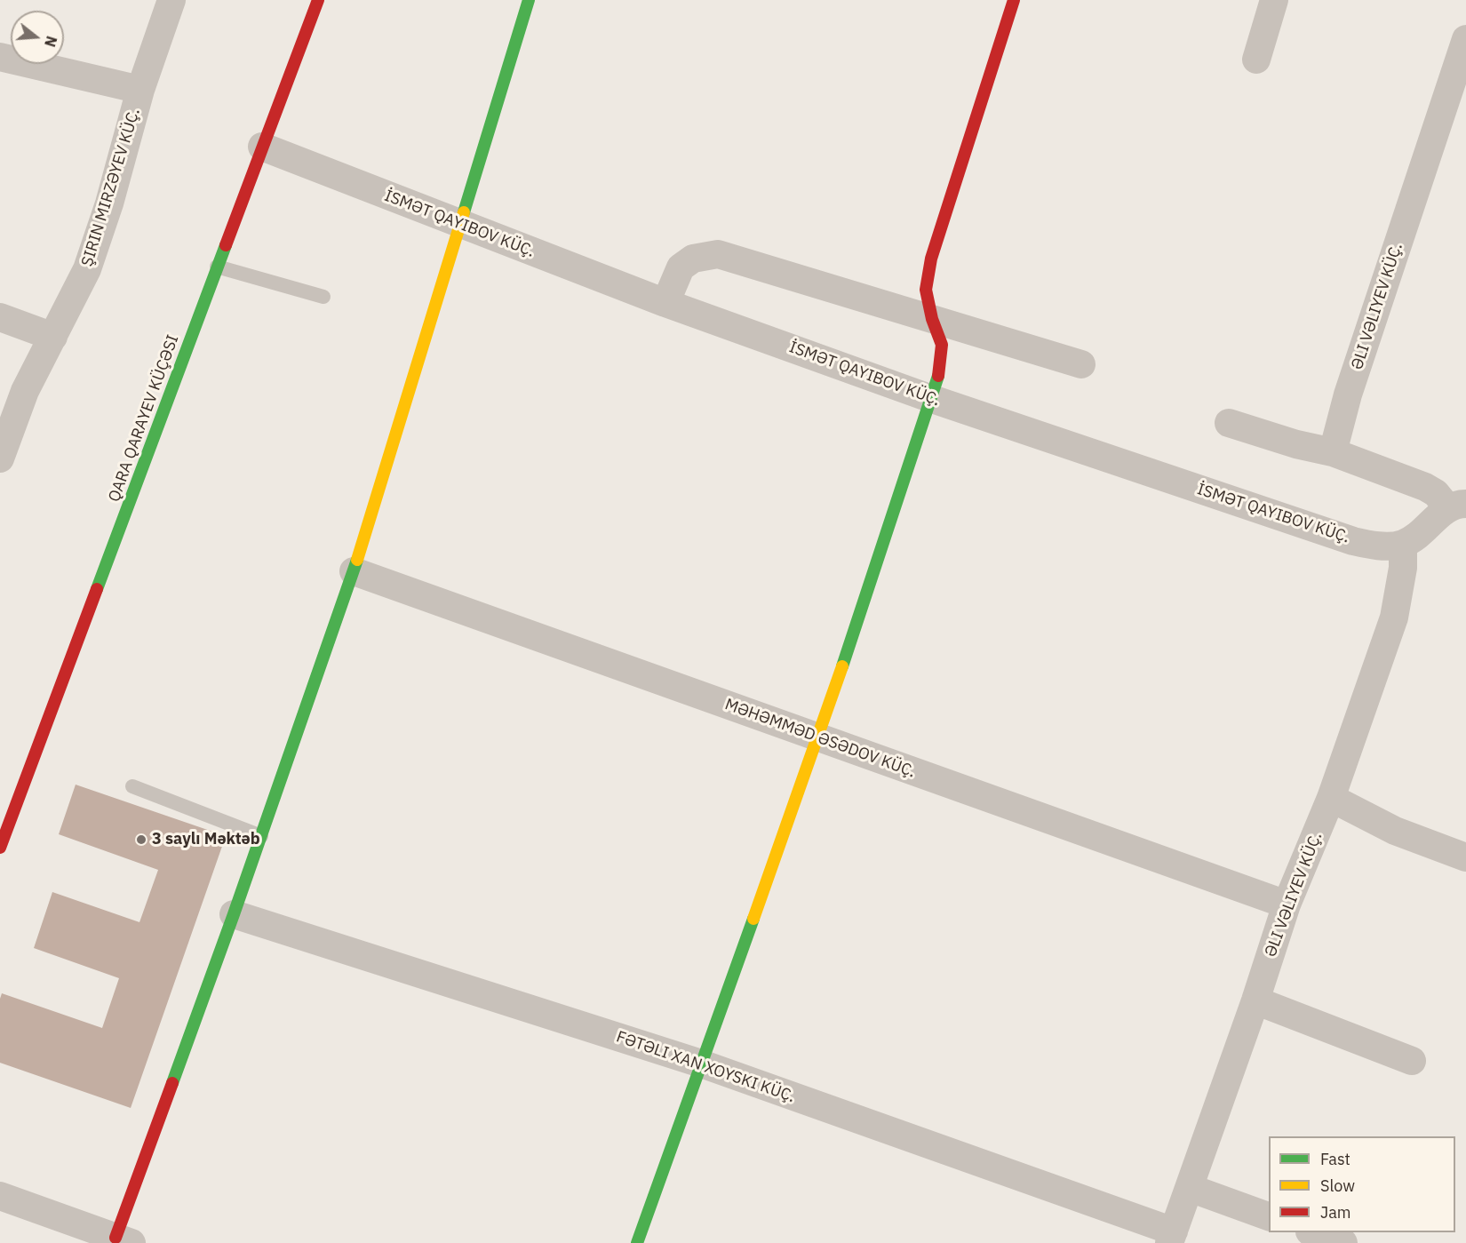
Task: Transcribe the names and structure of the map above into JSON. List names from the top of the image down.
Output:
{
  "streets": {
    "street": [
      "ŞIRIN MIRZƏYEV KÜÇ.",
      "ƏLI VƏLIYEV KÜÇ.",
      "QARA QARAYEV KÜÇƏSI",
      "MƏHƏMMƏD ƏSƏDOV KÜÇ.",
      "FƏTƏLI XAN XOYSKI KÜÇ."
    ]
  },
  "crossings": [
    ["ƏLI VƏLIYEV KÜÇ.", "MƏHƏMMƏD ƏSƏDOV KÜÇ."],
    ["ƏLI VƏLIYEV KÜÇ.", "FƏTƏLI XAN XOYSKI KÜÇ."]
  ],
  "places": ["3 saylı Məktəb"],
  "legend": ["Fast", "Slow", "Jam"],
  "north": "right"
}
